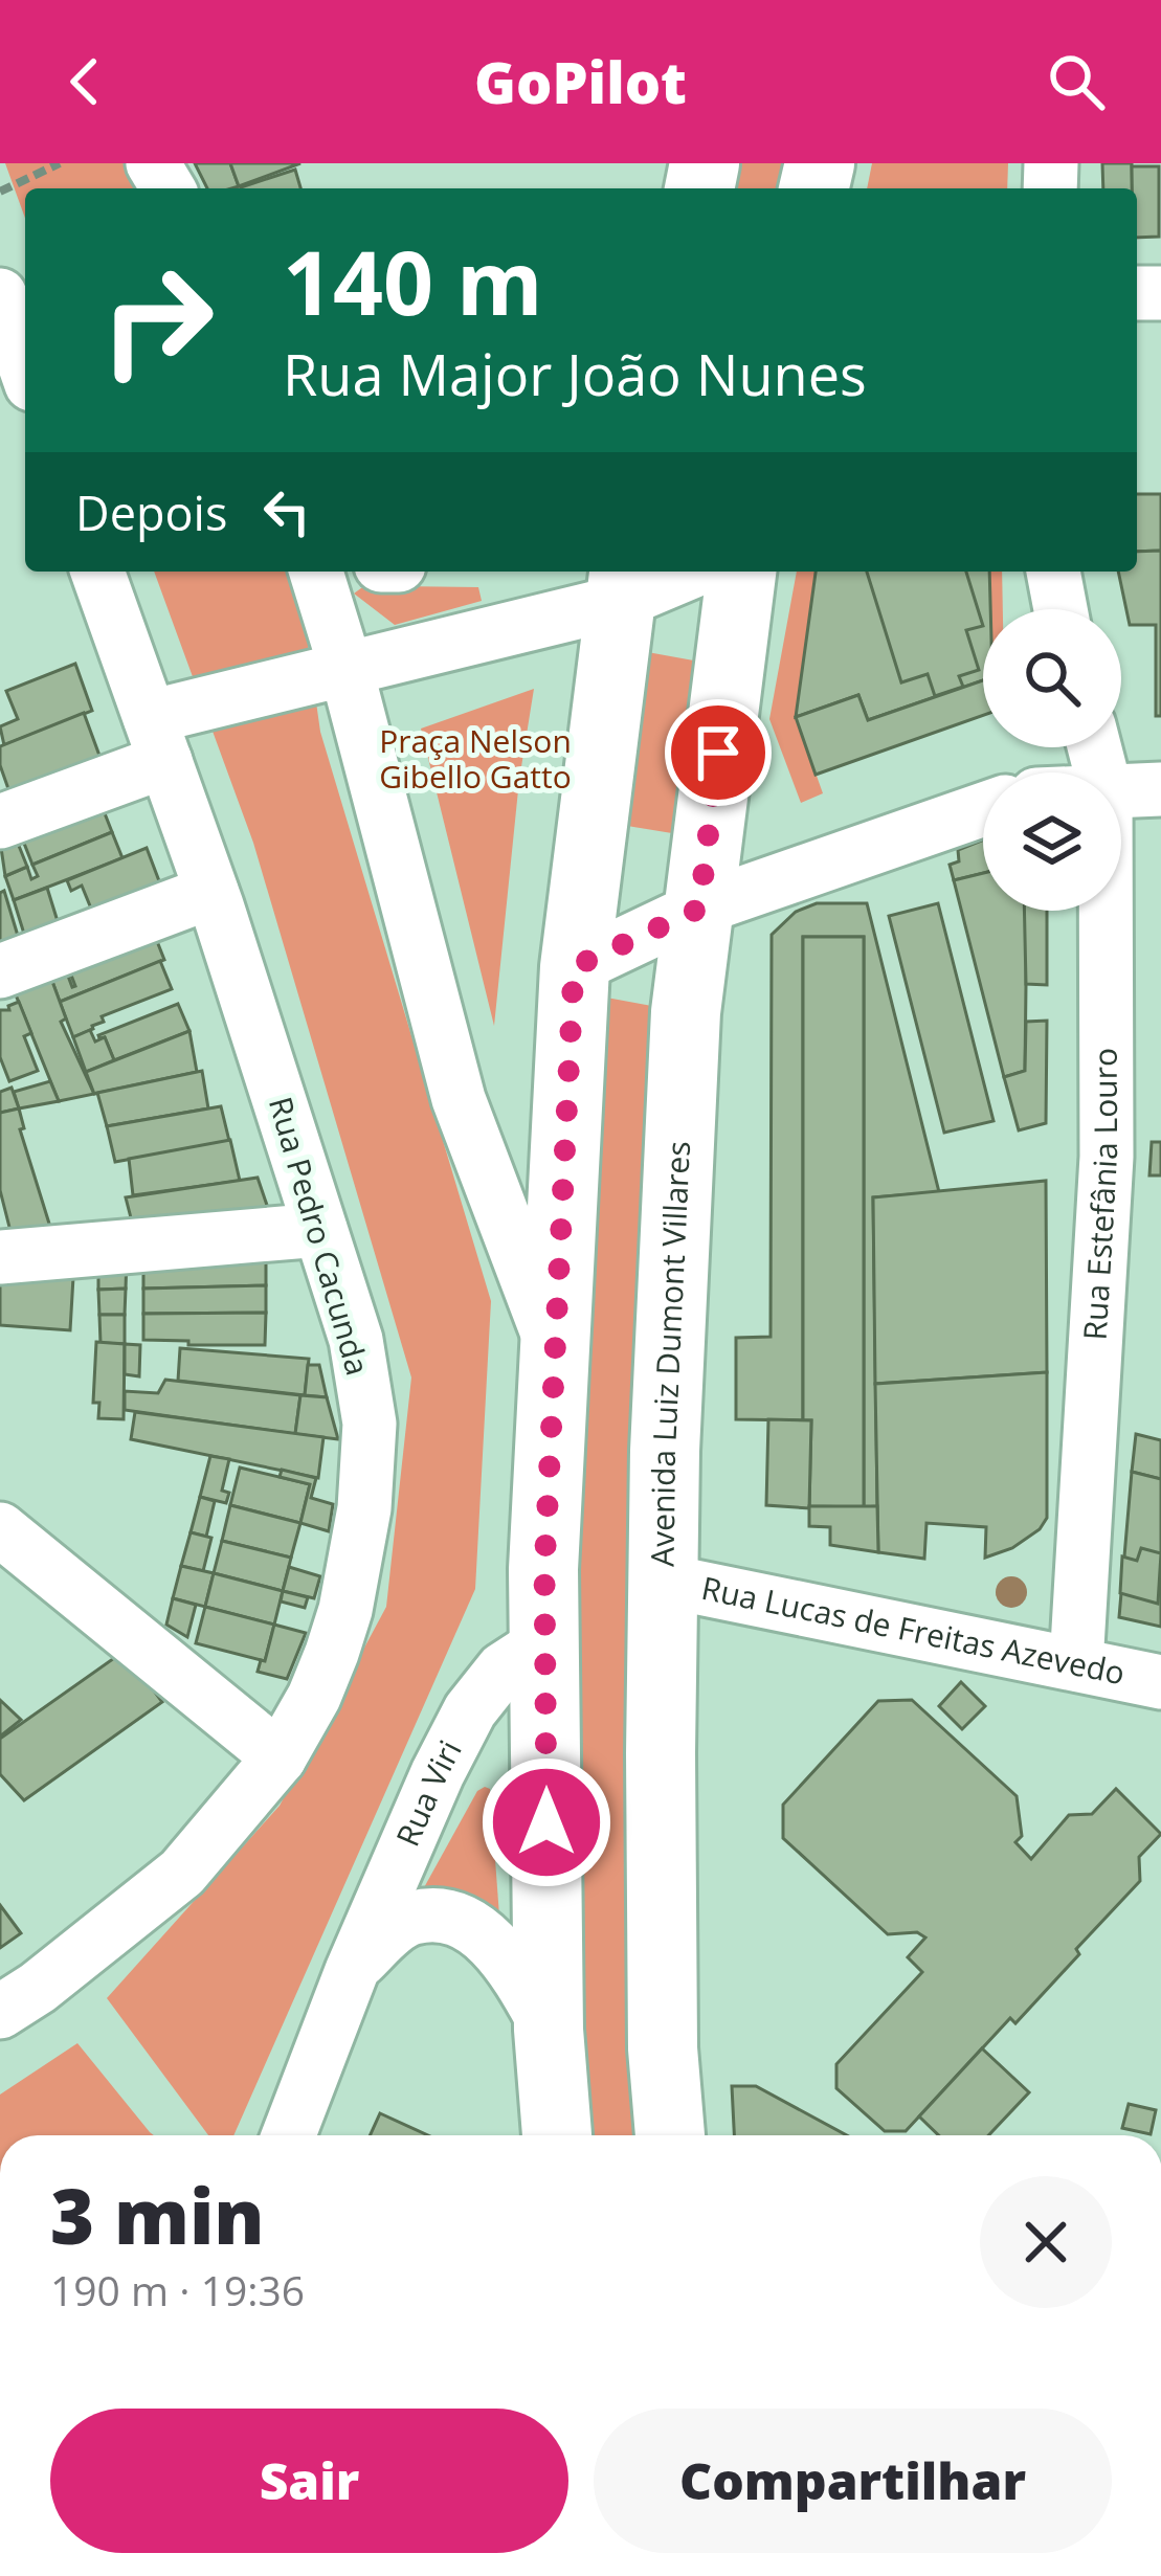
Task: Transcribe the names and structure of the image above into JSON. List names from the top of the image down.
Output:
{
  "streets": {
    "main road": ["Avenida Luiz Dumont Villares"],
    "street": [
      "Rua Estefânia Louro",
      "Rua Pedro Cacunda",
      "Rua Lucas de Freitas Azevedo",
      "Rua Viri"
    ]
  },
  "crossings": [
    ["Rua Estefânia Louro", "Rua Lucas de Freitas Azevedo"],
    ["Avenida Luiz Dumont Villares", "Rua Lucas de Freitas Azevedo"]
  ],
  "parks": ["Praça Nelson Gibello Gatto"],
  "page": {
    "header": "GoPilot",
    "turn": ["140 m", "Rua Major João Nunes"],
    "then": "Depois",
    "heading": ["3 min", "190 m · 19:36"],
    "buttons": ["Sair", "Compartilhar"]
  }
}
